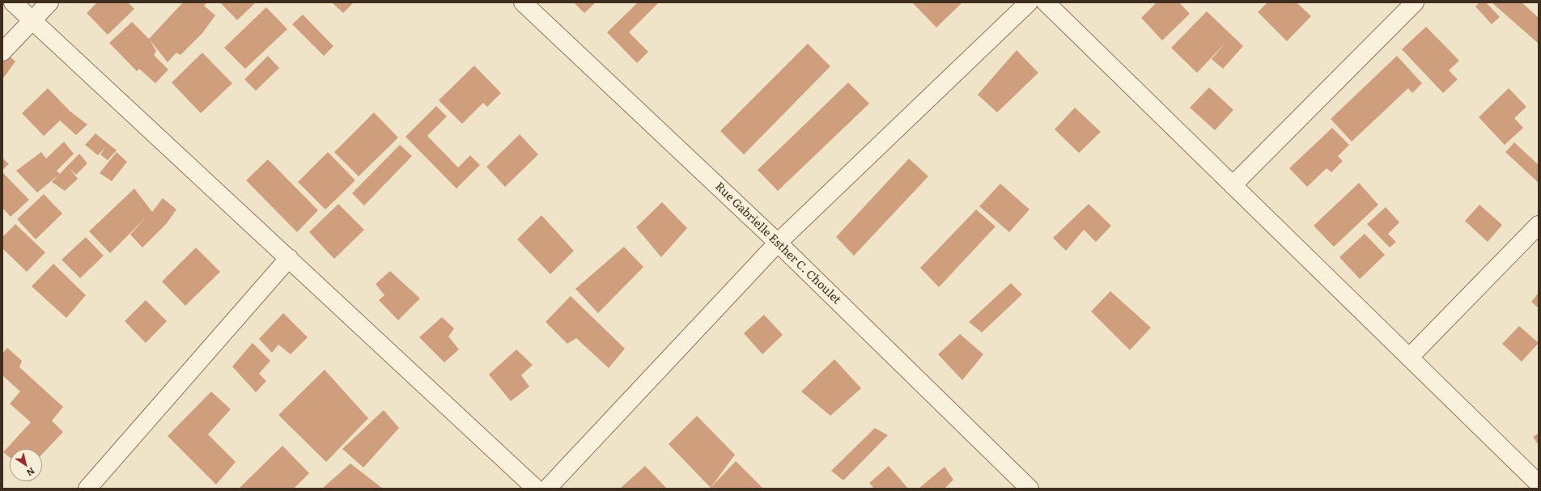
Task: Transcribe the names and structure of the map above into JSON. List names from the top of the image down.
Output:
{
  "streets": {
    "street": ["Rue Gabrielle Esther C. Choulet"]
  },
  "north": "bottom right"
}
